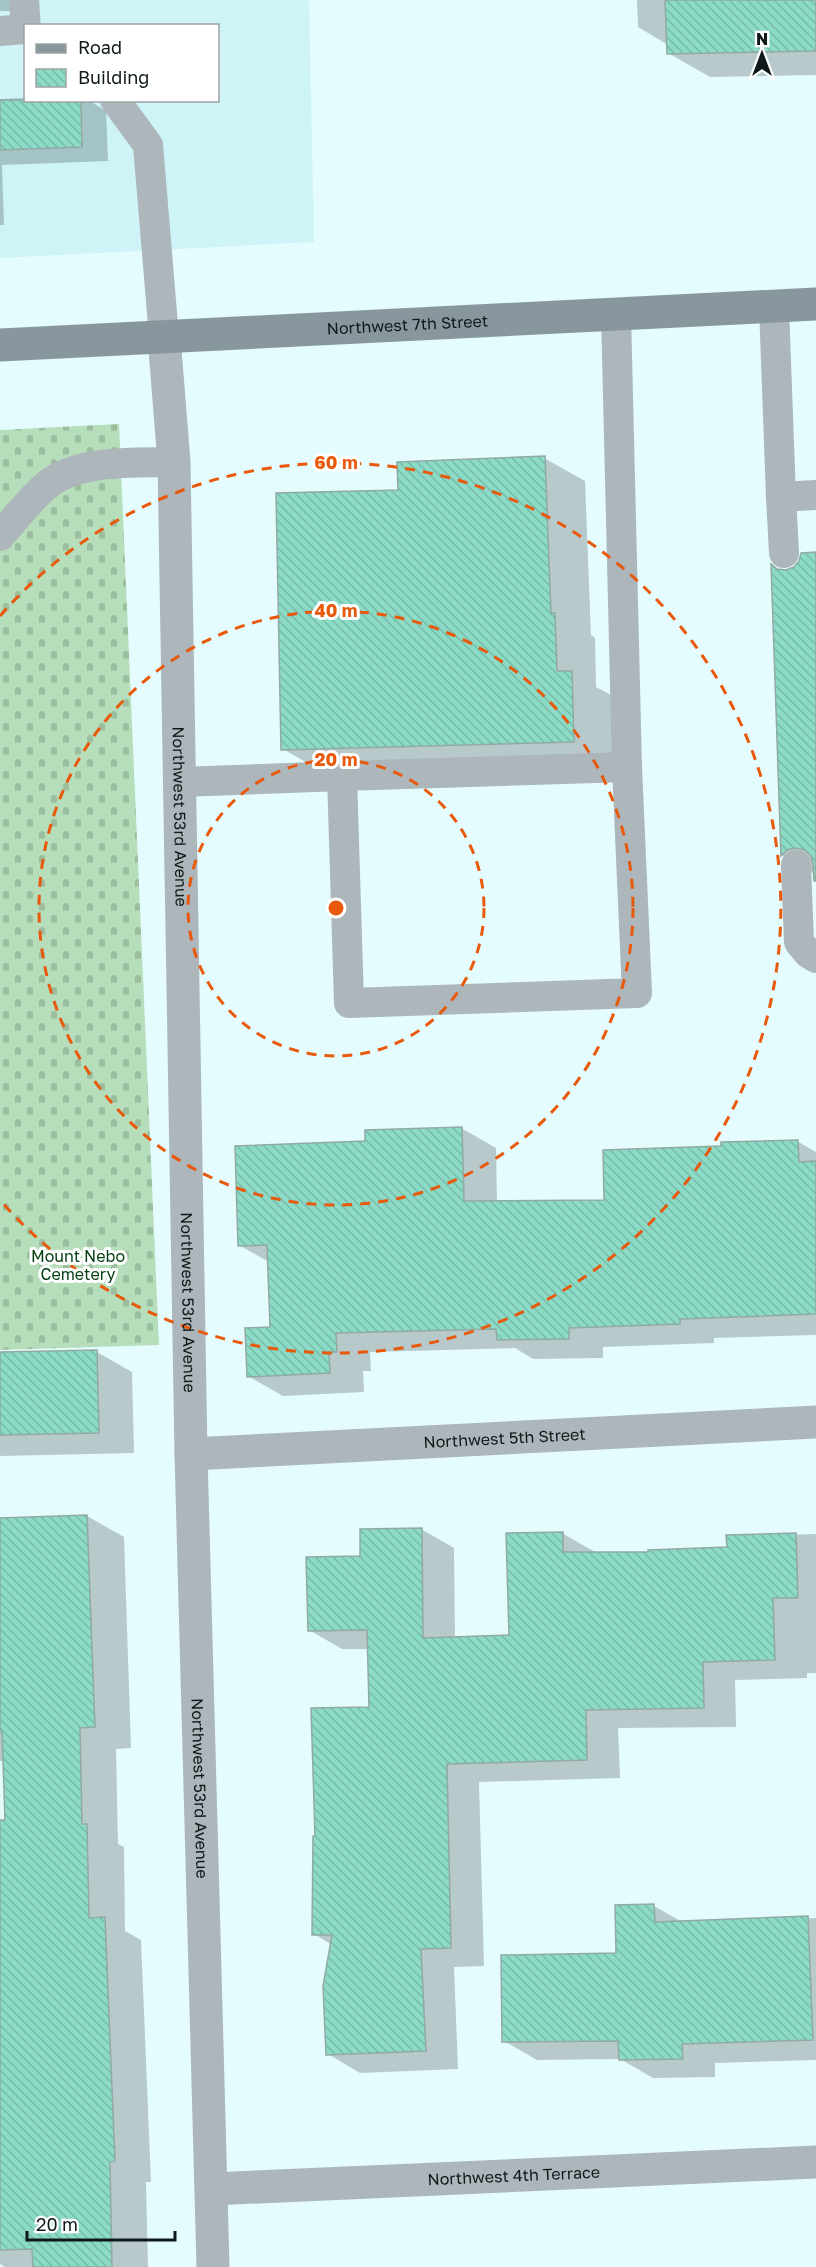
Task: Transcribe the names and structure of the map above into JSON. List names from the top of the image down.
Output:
{
  "streets": {
    "main road": ["Northwest 7th Street"],
    "street": ["Northwest 53rd Avenue", "Northwest 5th Street", "Northwest 4th Terrace"]
  },
  "crossings": [
    ["Northwest 7th Street", "Northwest 53rd Avenue"],
    ["Northwest 53rd Avenue", "Northwest 5th Street"],
    ["Northwest 53rd Avenue", "Northwest 4th Terrace"]
  ],
  "parks": ["Mount Nebo Cemetery"],
  "legend": ["Road", "Building"],
  "scale_bar": "20 m",
  "north": "top",
  "rings": ["60 m", "40 m", "20 m"]
}
